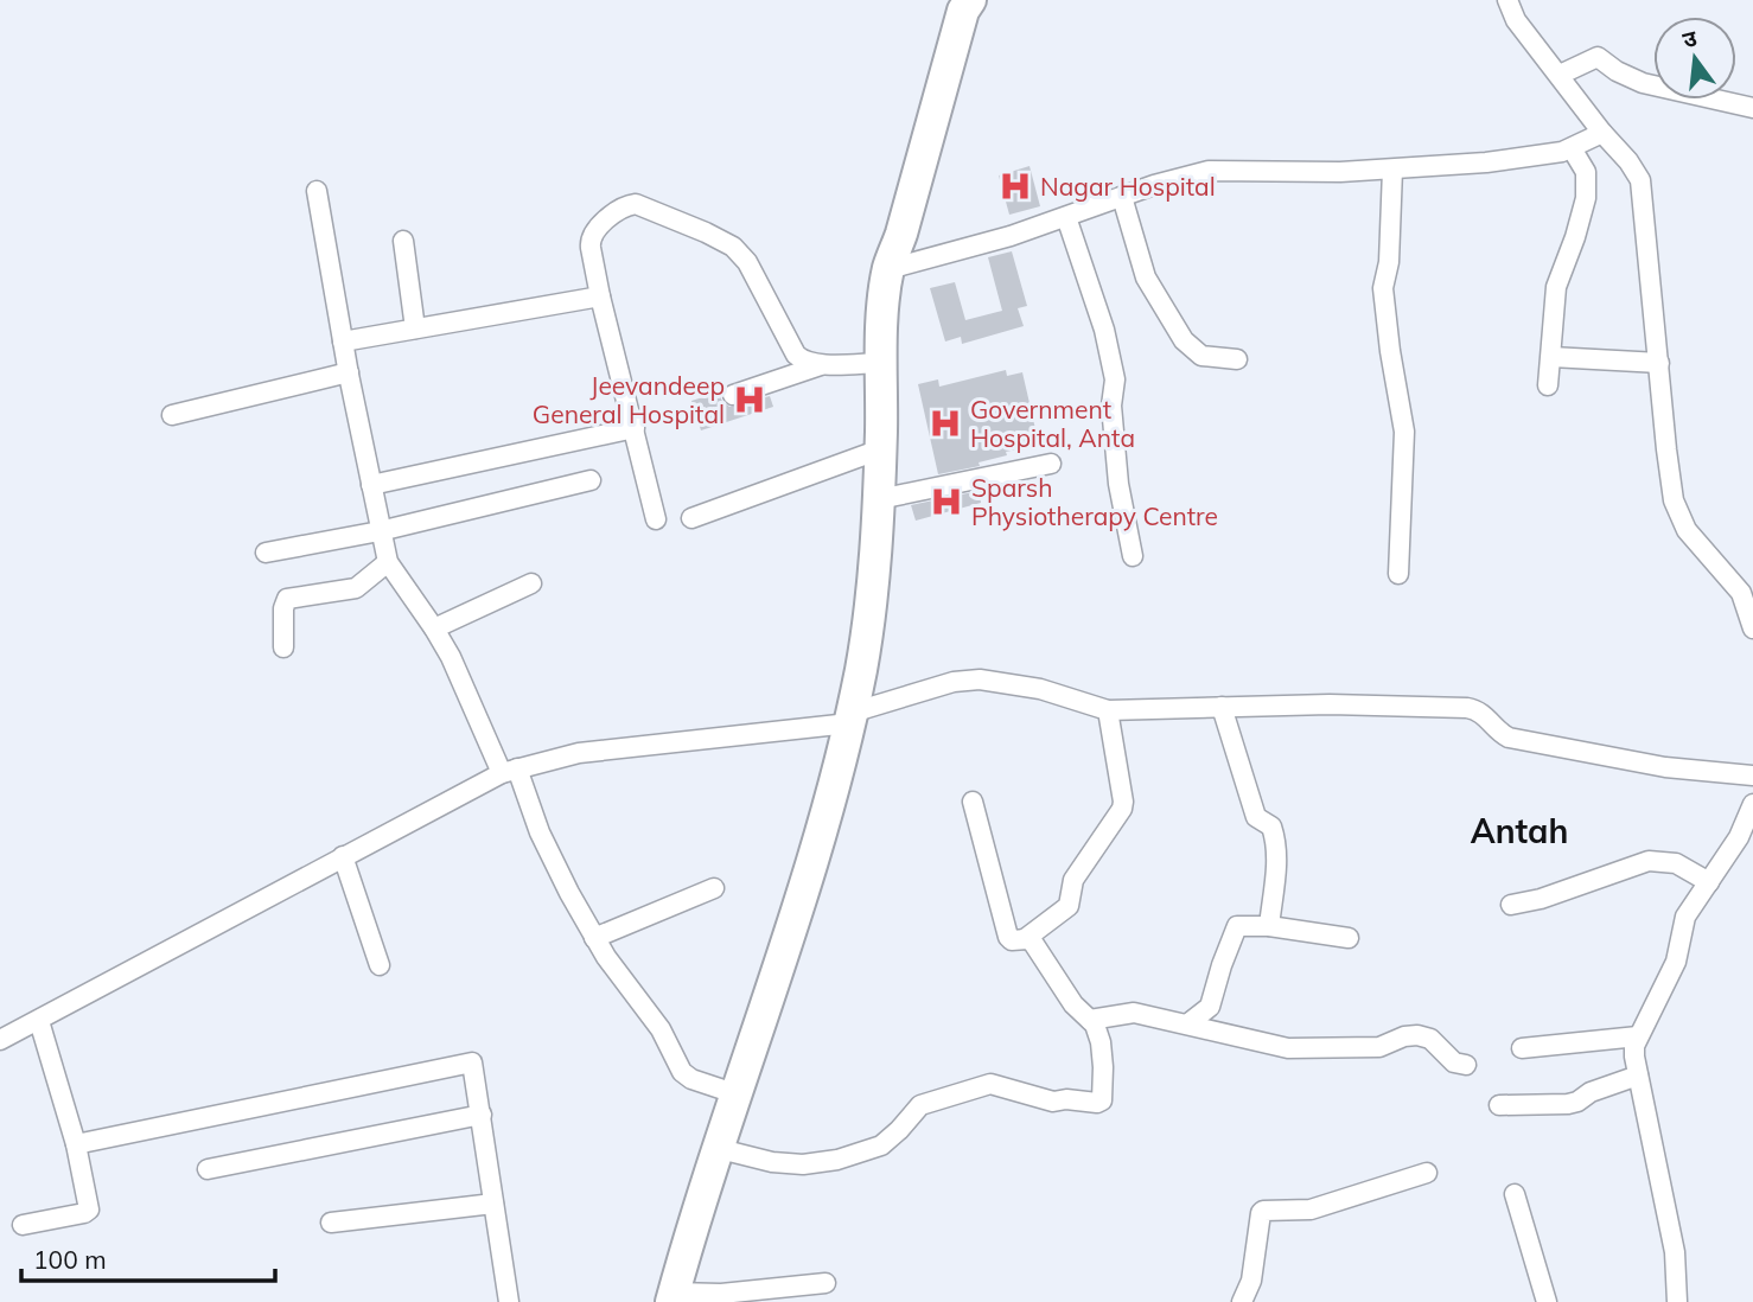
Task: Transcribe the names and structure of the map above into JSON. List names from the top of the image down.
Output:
{
  "districts": ["Antah"],
  "places": {
    "hospital": [
      "Nagar Hospital",
      "Jeevandeep General Hospital",
      "Government Hospital, Anta",
      "Sparsh Physiotherapy Centre"
    ]
  },
  "scale_bar": "100 m",
  "north": "top"
}
